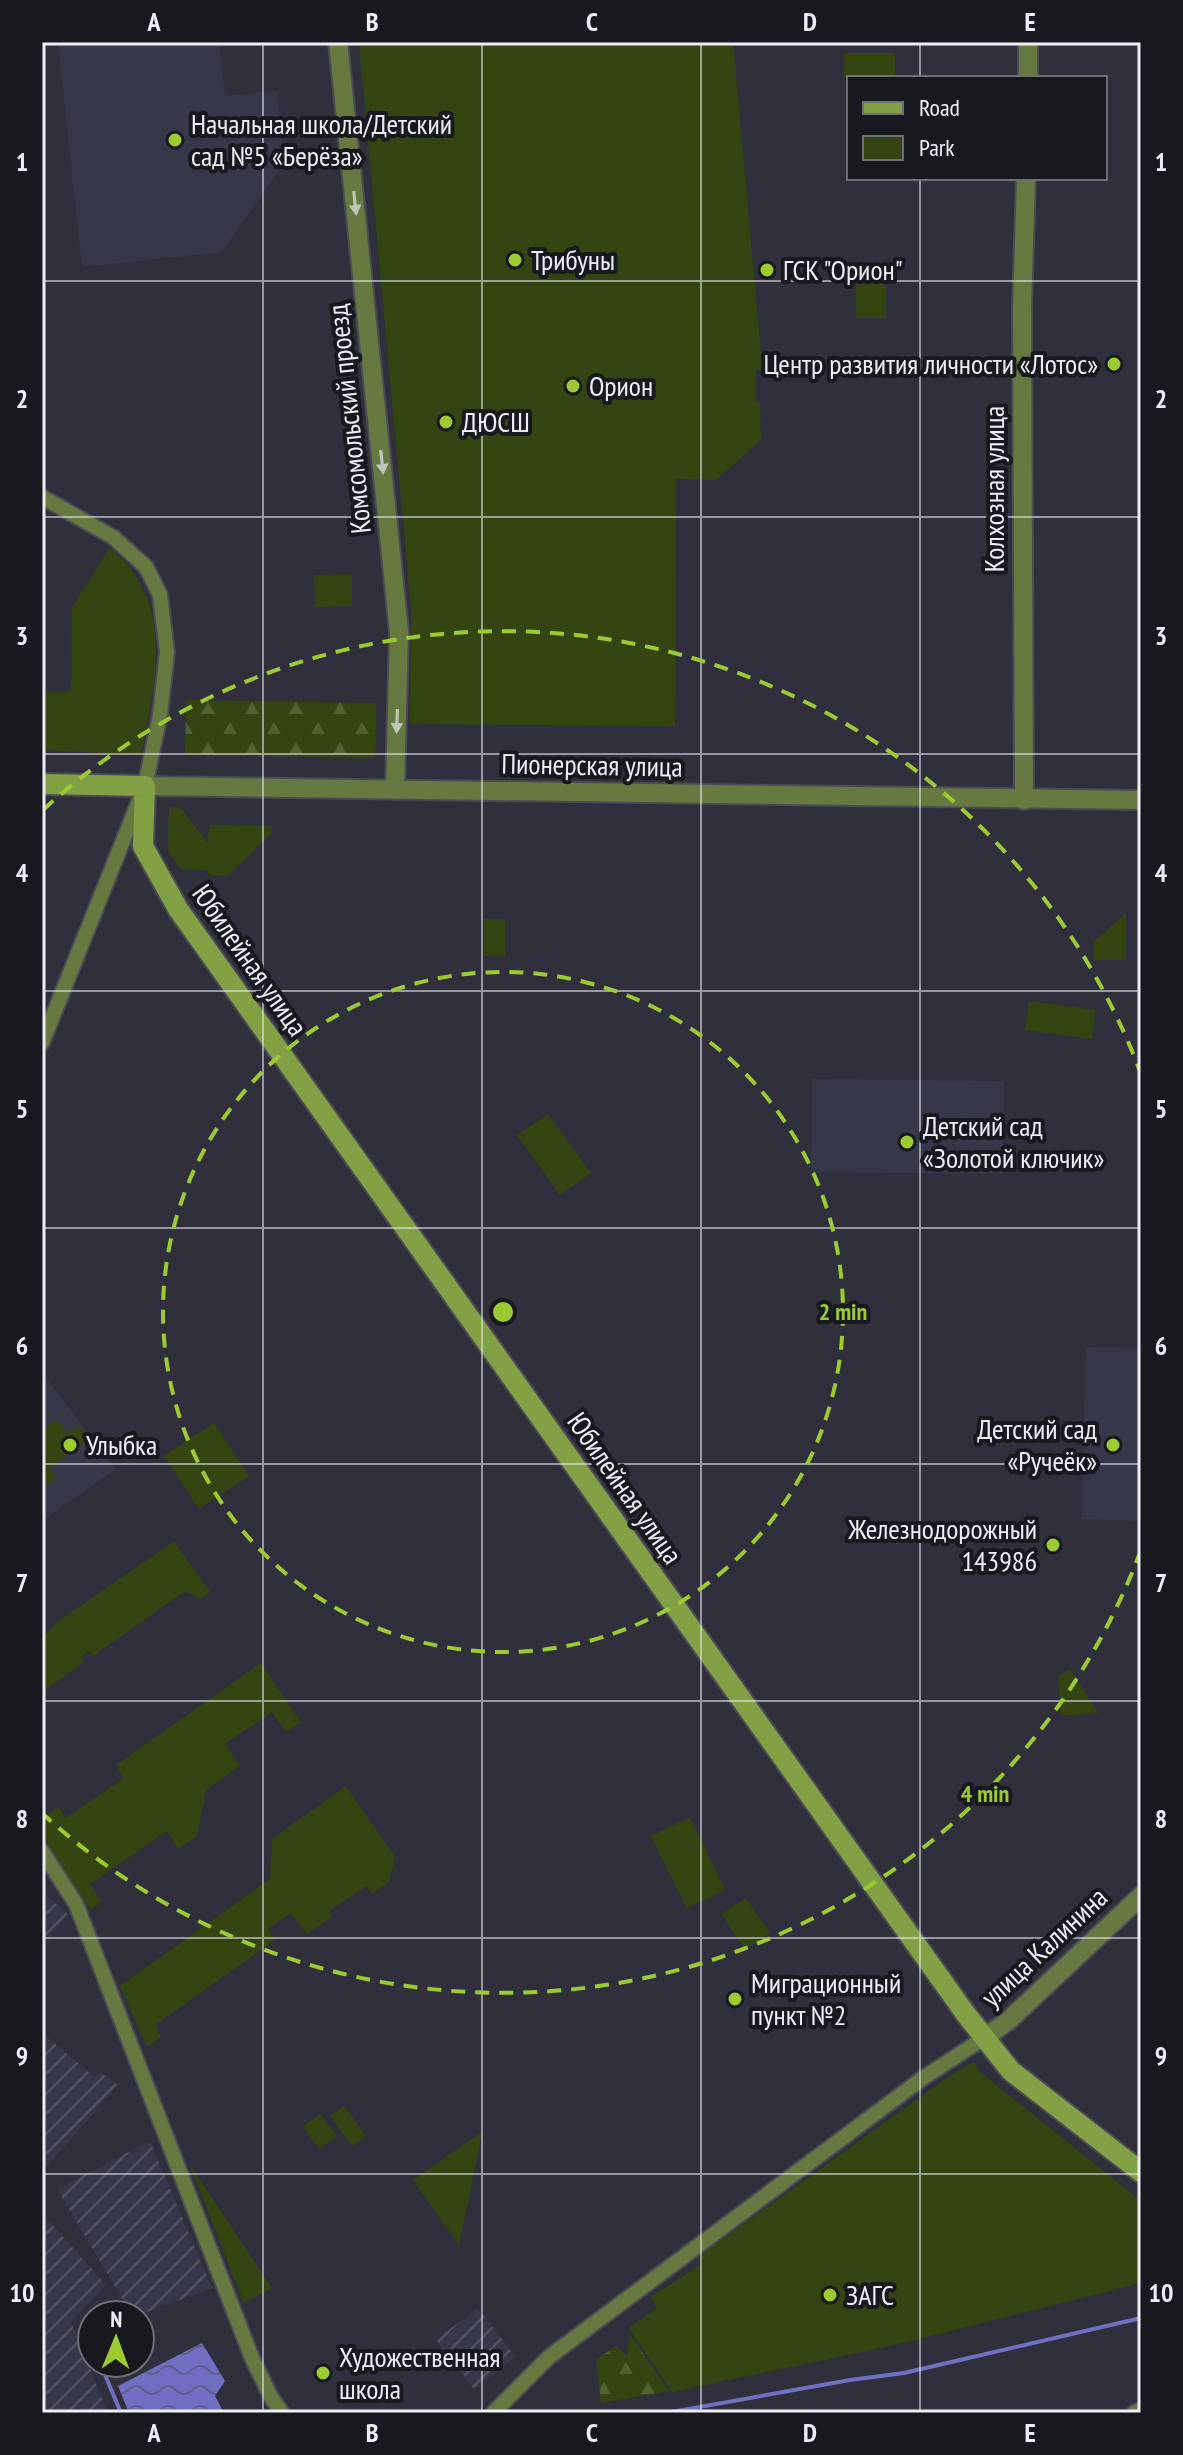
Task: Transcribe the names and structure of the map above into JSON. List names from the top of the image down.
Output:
{
  "streets": {
    "main road": ["Пионерская улица", "Юбилейная улица"],
    "street": ["Комсомольский проезд", "Колхозная улица", "улица Калинина"]
  },
  "crossings": [
    ["Комсомольский проезд", "Пионерская улица"],
    ["Колхозная улица", "Пионерская улица"],
    ["Юбилейная улица", "улица Калинина"]
  ],
  "one_way": ["Комсомольский проезд"],
  "places": [
    "Начальная школа/Детский сад №5 «Берёза»",
    "Трибуны",
    "ГСК \"Орион\"",
    "Центр развития личности «Лотос»",
    "Орион",
    "ДЮСШ",
    "Детский сад «Золотой ключик»",
    "Улыбка",
    "Детский сад «Ручеёк»",
    "Железнодорожный 143986",
    "Миграционный пункт №2",
    "ЗАГС",
    "Художественная школа"
  ],
  "legend": ["Road", "Park"],
  "north": "top",
  "grid": {
    "columns": [
      "A",
      "B",
      "C",
      "D",
      "E"
    ],
    "rows": [
      "1",
      "2",
      "3",
      "4",
      "5",
      "6",
      "7",
      "8",
      "9",
      "10"
    ]
  },
  "rings": ["2 min", "4 min"]
}
